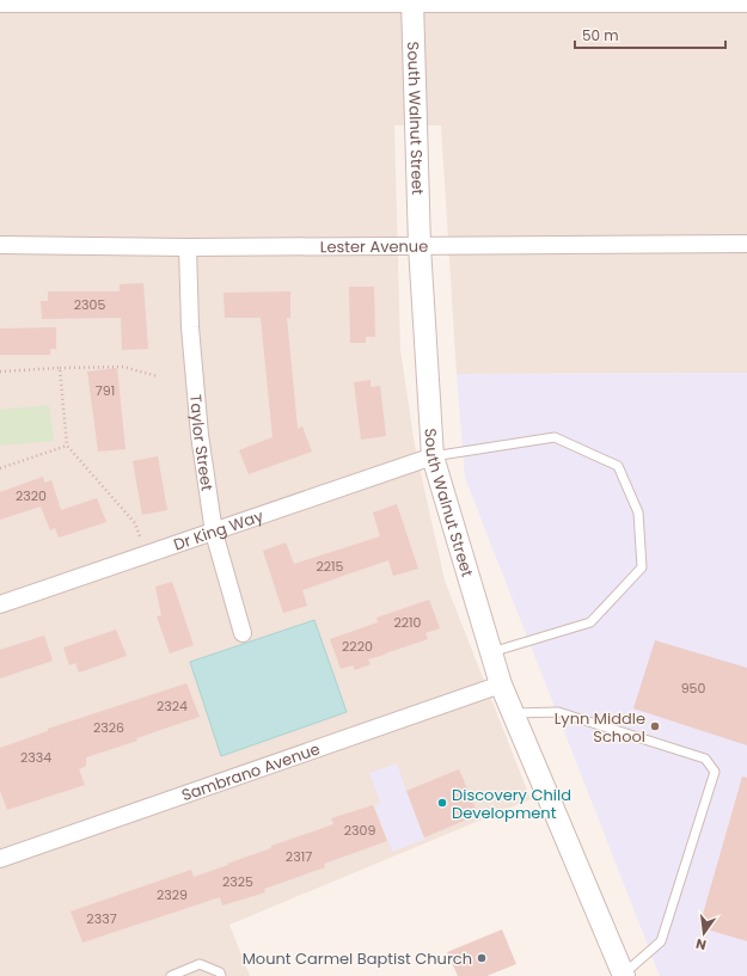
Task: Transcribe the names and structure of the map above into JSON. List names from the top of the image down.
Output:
{
  "streets": {
    "street": [
      "South Walnut Street",
      "Lester Avenue",
      "Taylor Street",
      "Dr King Way",
      "Sambrano Avenue"
    ]
  },
  "crossings": [
    ["South Walnut Street", "Lester Avenue"],
    ["South Walnut Street", "Dr King Way"],
    ["South Walnut Street", "Sambrano Avenue"],
    ["Lester Avenue", "Taylor Street"],
    ["Taylor Street", "Dr King Way"]
  ],
  "places": ["Lynn Middle School", "Discovery Child Development", "Mount Carmel Baptist Church"],
  "house_numbers": [
    "2305",
    "791",
    "2320",
    "2215",
    "2210",
    "2220",
    "950",
    "2324",
    "2326",
    "2334",
    "2309",
    "2317",
    "2325",
    "2329",
    "2337"
  ],
  "scale_bar": "50 m",
  "north": "bottom"
}
